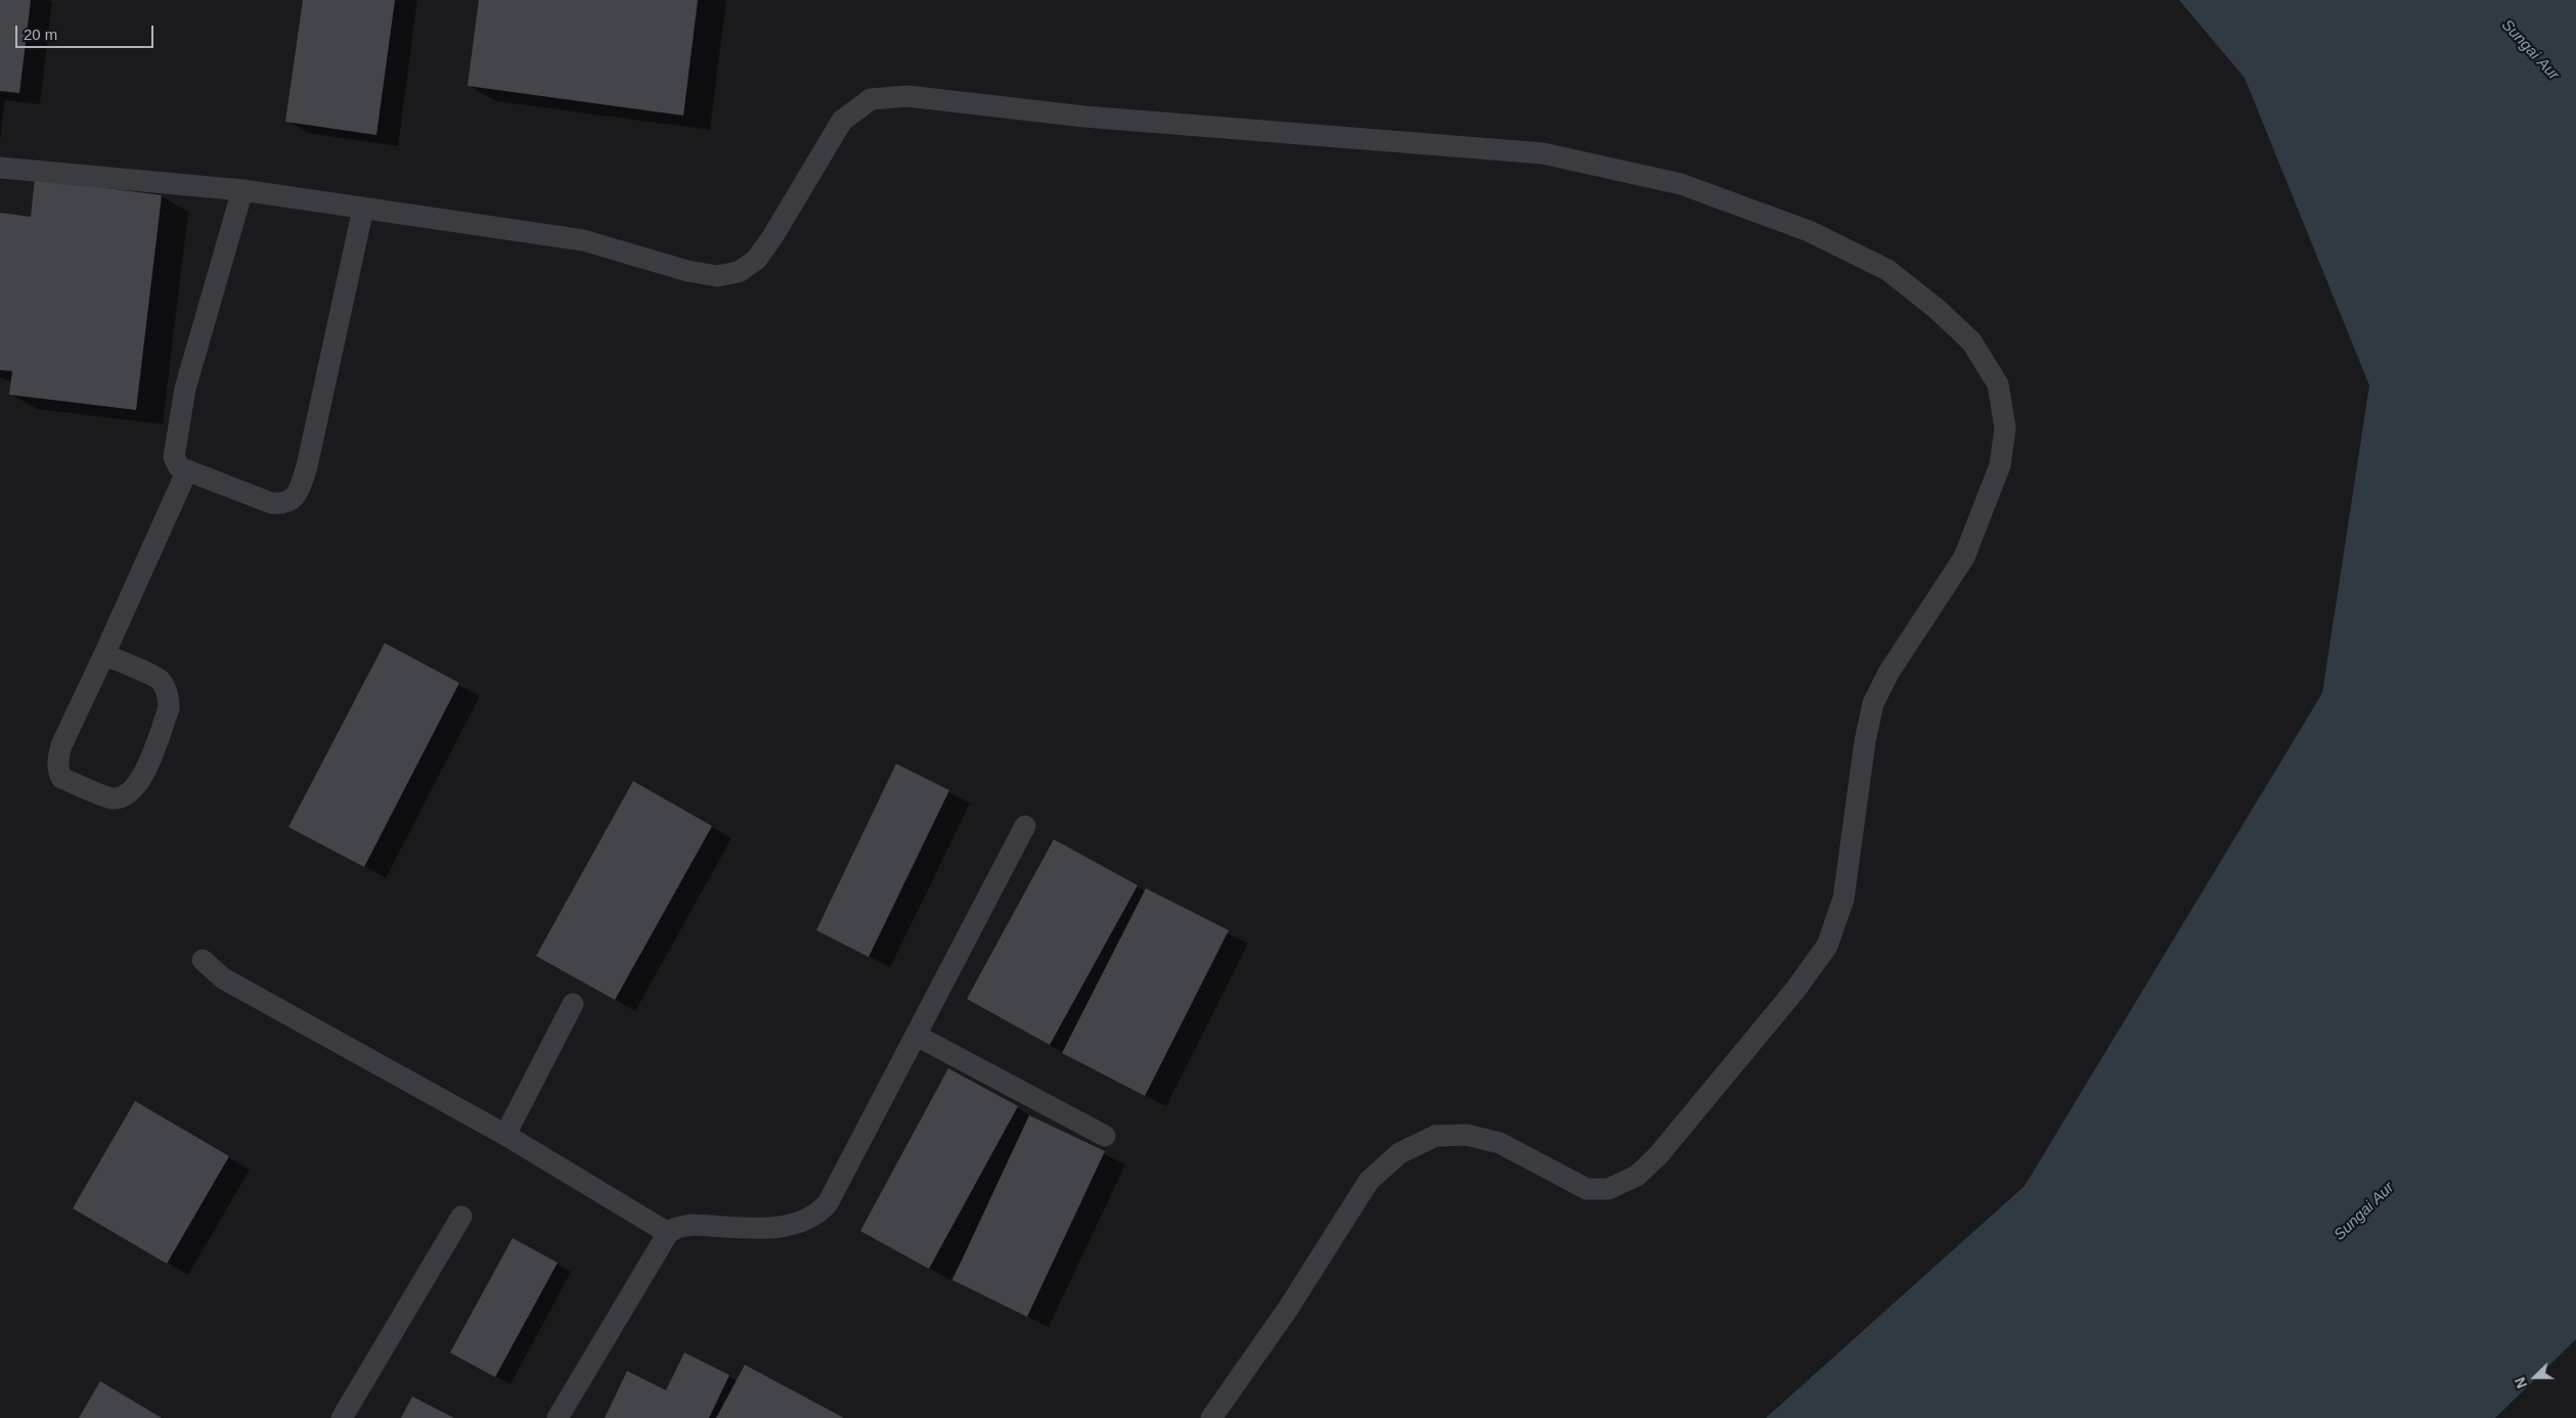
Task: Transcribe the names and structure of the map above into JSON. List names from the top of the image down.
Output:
{
  "water": ["Sungai Aur"],
  "scale_bar": "20 m",
  "north": "left"
}
